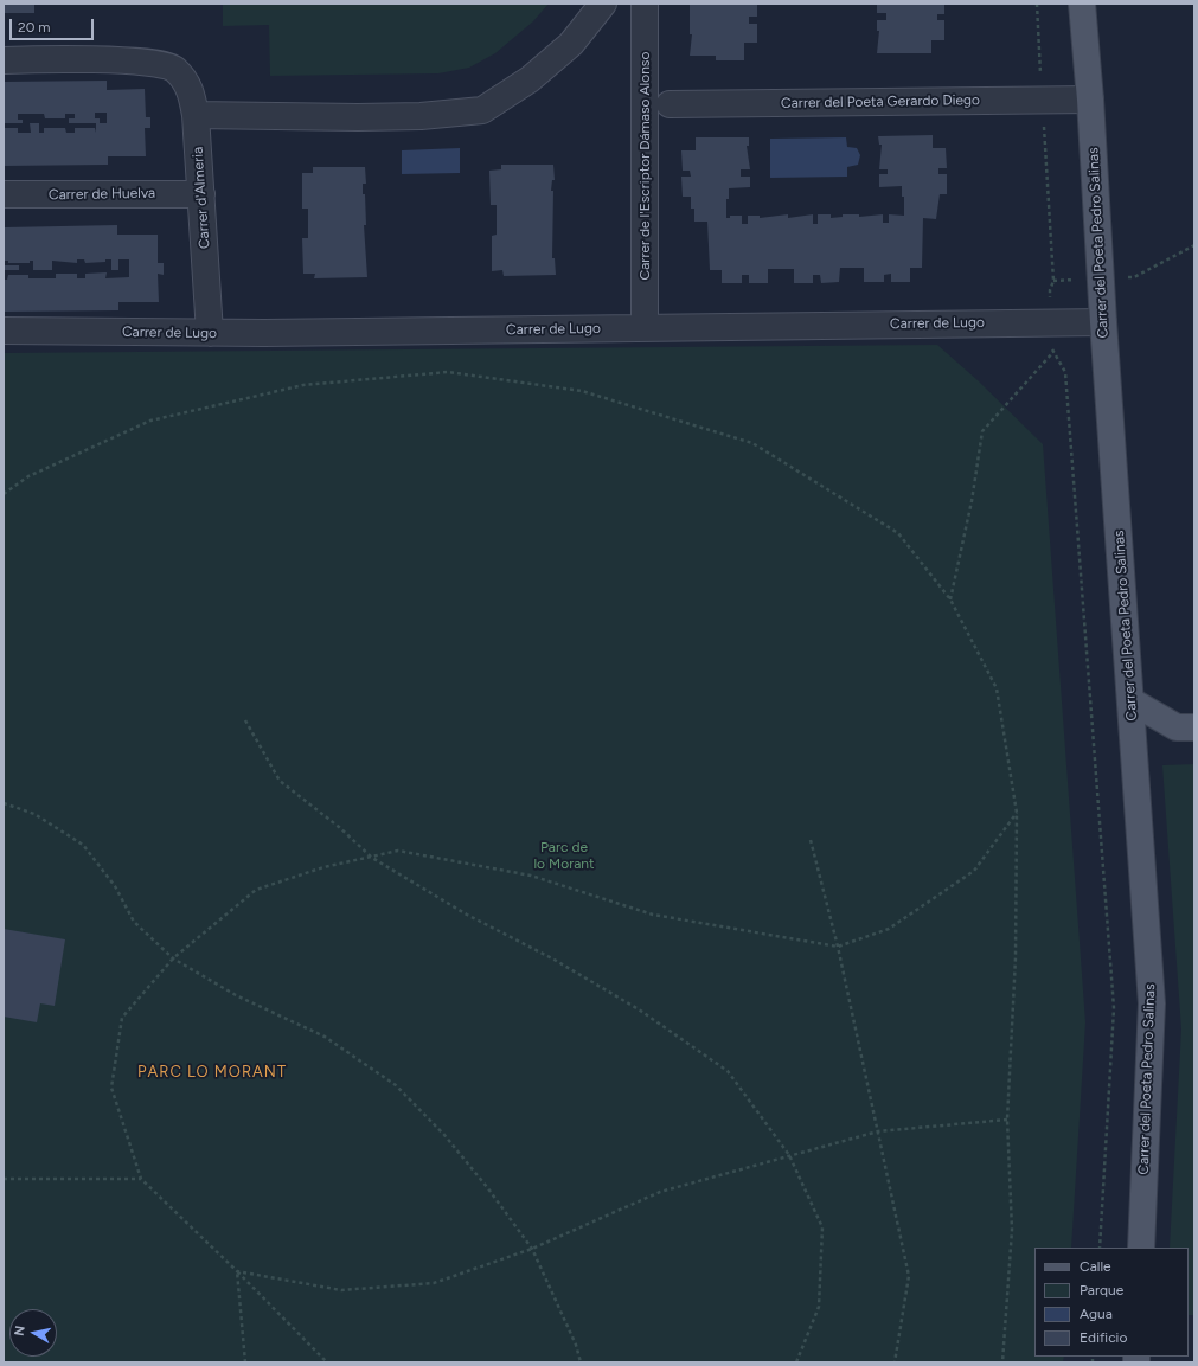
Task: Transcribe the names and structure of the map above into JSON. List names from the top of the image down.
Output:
{
  "streets": {
    "main road": ["Carrer del Poeta Pedro Salinas"],
    "street": [
      "Carrer del Poeta Gerardo Diego",
      "Carrer de l'Escriptor Dámaso Alonso",
      "Carrer de Huelva",
      "Carrer d'Almeria",
      "Carrer de Lugo"
    ]
  },
  "crossings": [
    ["Carrer del Poeta Gerardo Diego", "Carrer del Poeta Pedro Salinas"],
    ["Carrer de l'Escriptor Dámaso Alonso", "Carrer de Lugo"],
    ["Carrer de Huelva", "Carrer d'Almeria"],
    ["Carrer d'Almeria", "Carrer de Lugo"],
    ["Carrer del Poeta Pedro Salinas", "Carrer de Lugo"]
  ],
  "districts": ["PARC LO MORANT"],
  "parks": ["Parc de lo Morant"],
  "legend": [
    "Calle",
    "Parque",
    "Agua",
    "Edificio"
  ],
  "scale_bar": "20 m",
  "north": "left"
}
